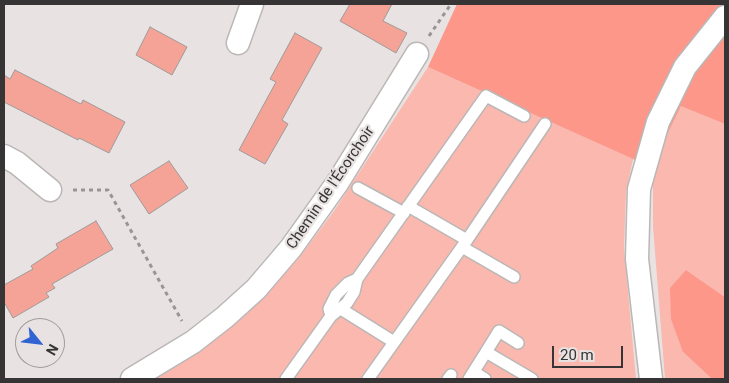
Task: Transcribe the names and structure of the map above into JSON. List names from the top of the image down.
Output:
{
  "streets": {
    "street": ["Chemin de l'Écorchoir"]
  },
  "scale_bar": "20 m",
  "north": "bottom right"
}
